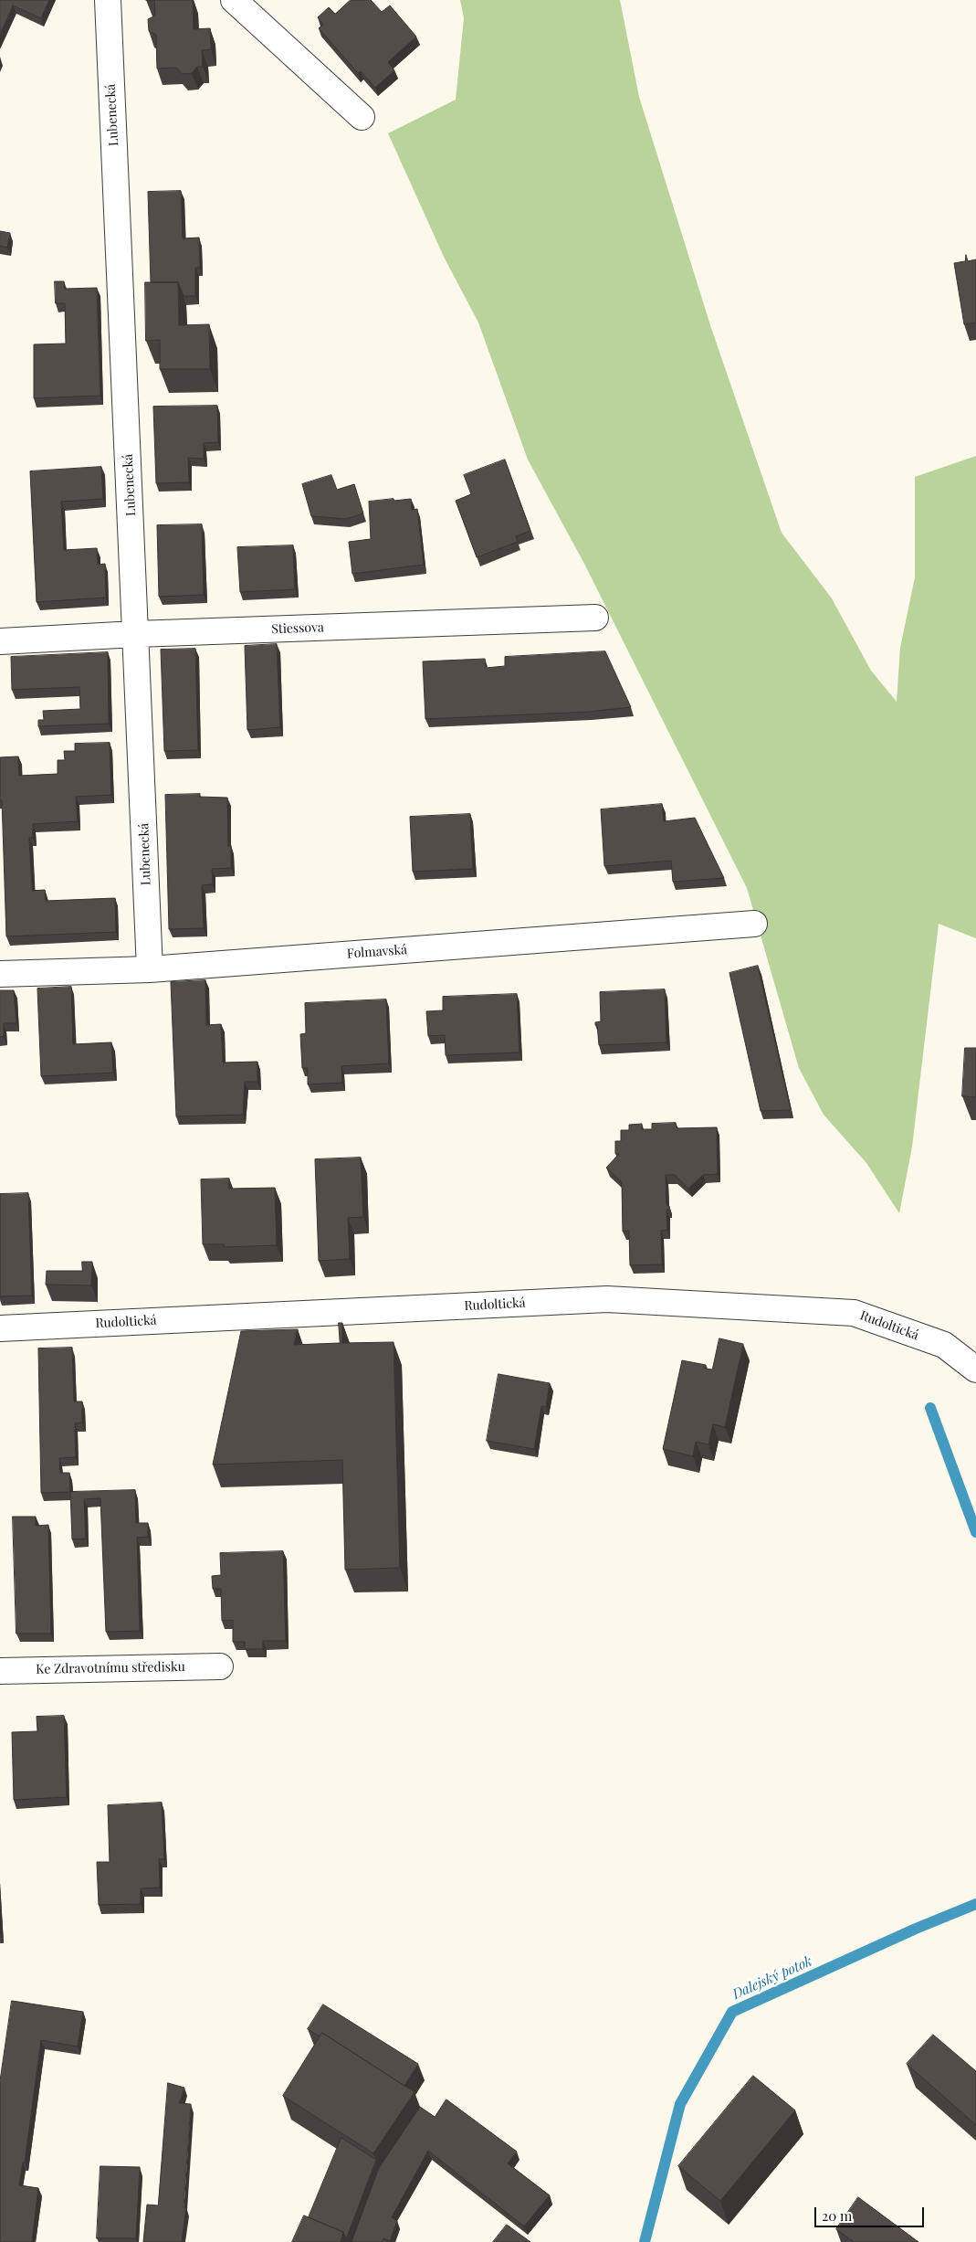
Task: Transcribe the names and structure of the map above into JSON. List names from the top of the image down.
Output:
{
  "streets": {
    "street": [
      "Lubenecká",
      "Stiessova",
      "Folmavská",
      "Rudoltická",
      "Ke Zdravotnímu středisku"
    ]
  },
  "crossings": [
    ["Lubenecká", "Stiessova"],
    ["Lubenecká", "Folmavská"]
  ],
  "water": ["Dalejský potok"],
  "scale_bar": "20 m"
}
